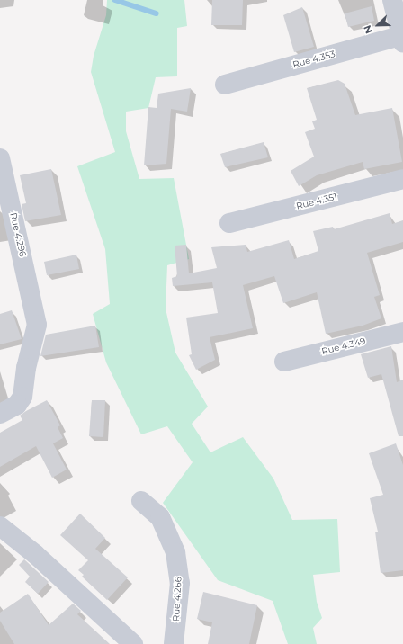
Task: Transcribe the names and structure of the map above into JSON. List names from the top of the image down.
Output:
{
  "streets": {
    "street": [
      "Rue 4.353",
      "Rue 4.351",
      "Rue 4.296",
      "Rue 4.349",
      "Rue 4.266"
    ]
  },
  "north": "bottom left"
}
